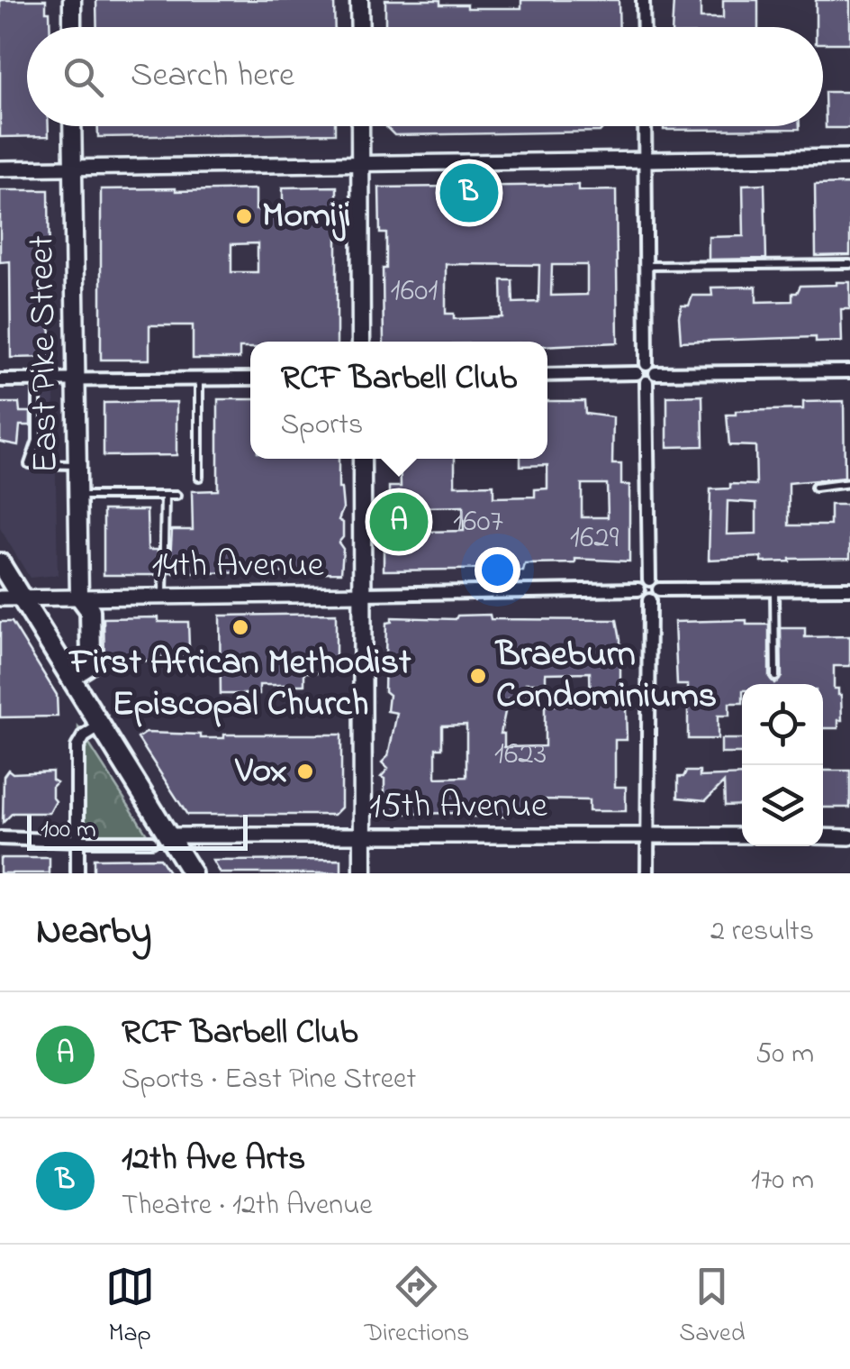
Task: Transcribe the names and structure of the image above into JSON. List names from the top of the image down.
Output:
{
  "streets": {
    "main road": ["East Pike Street"],
    "street": ["14th Avenue", "15th Avenue"]
  },
  "crossings": [
    ["East Pike Street", "14th Avenue"]
  ],
  "places": [
    "Momiji",
    "First African Methodist Episcopal Church",
    "Braeburn Condominiums",
    "Vox"
  ],
  "house_numbers": [
    "1601",
    "1607",
    "1629",
    "1623"
  ],
  "scale_bar": "100 m",
  "page": {
    "search": "Search here",
    "pins": ["B", "A"],
    "popup": ["RCF Barbell Club", "Sports"],
    "scale": "100 m",
    "heading": ["Nearby", "2 results"],
    "list": [
      {
        "mark": "A",
        "name": "RCF Barbell Club",
        "note": "Sports · East Pine Street",
        "value": "50 m"
      },
      {
        "mark": "B",
        "name": "12th Ave Arts",
        "note": "Theatre · 12th Avenue",
        "value": "170 m"
      }
    ],
    "nav": ["Map", "Directions", "Saved"]
  }
}
